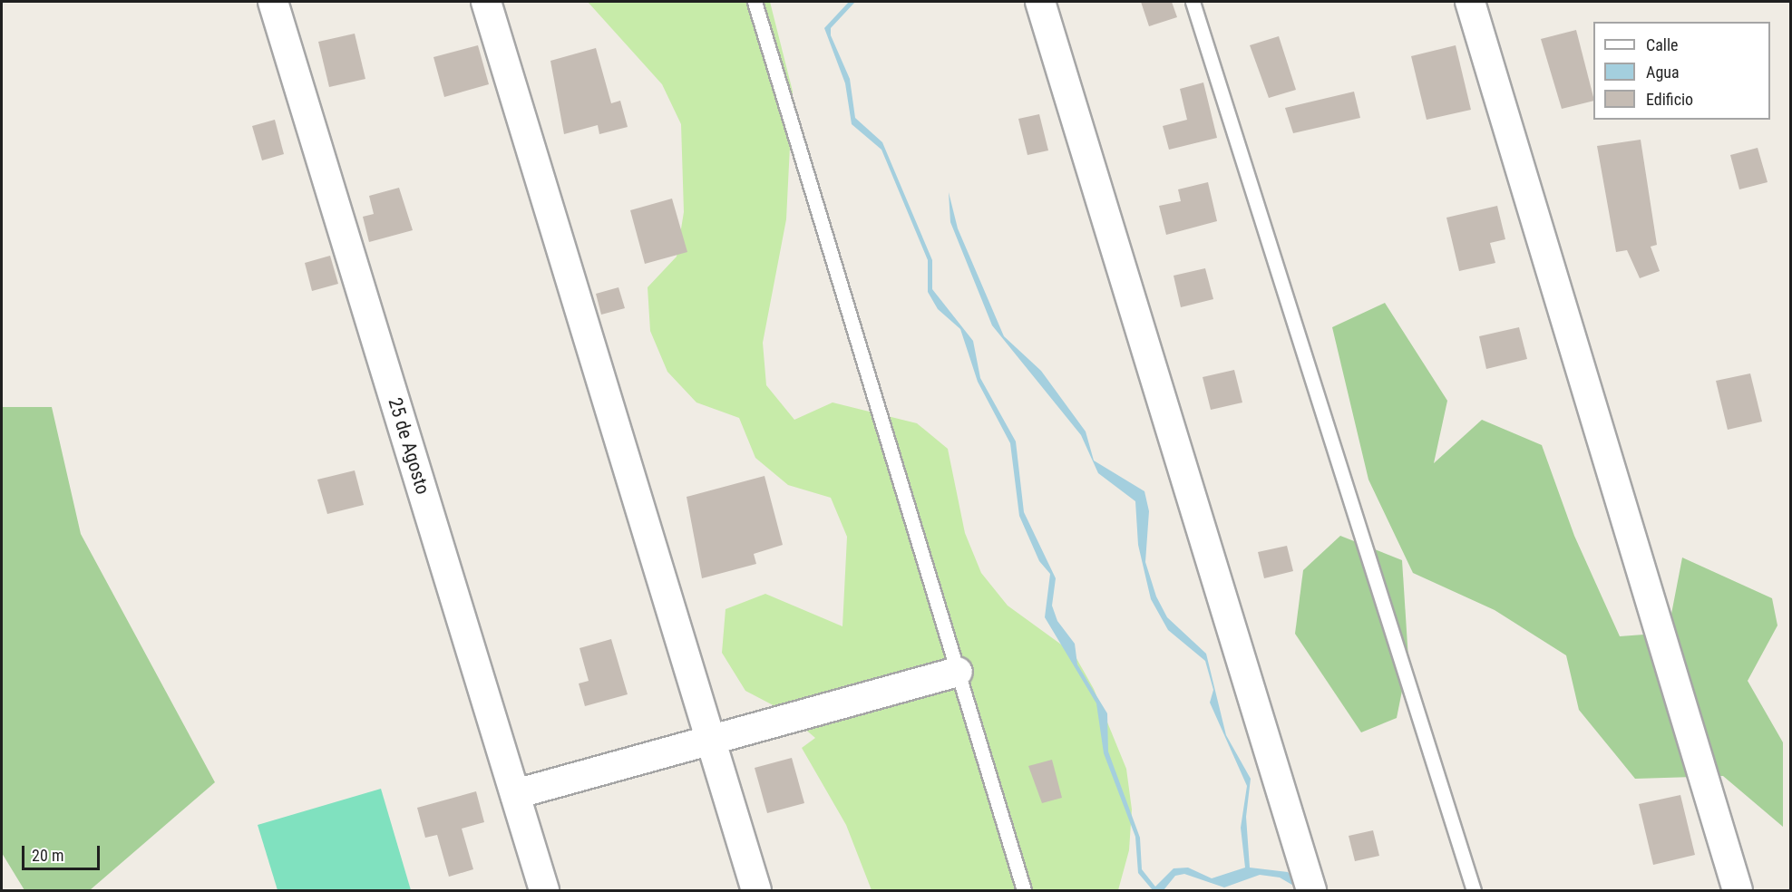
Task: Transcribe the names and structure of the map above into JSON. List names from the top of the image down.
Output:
{
  "streets": {
    "street": ["25 de Agosto"]
  },
  "legend": ["Calle", "Agua", "Edificio"],
  "scale_bar": "20 m"
}
